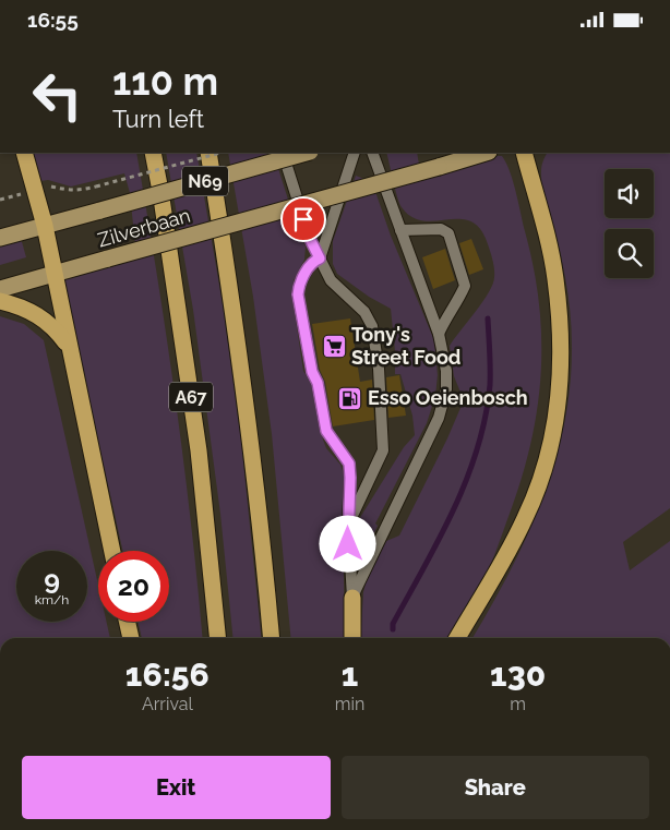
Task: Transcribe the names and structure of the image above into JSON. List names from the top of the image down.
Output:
{
  "streets": {
    "highway": ["A67"],
    "main road": ["N69", "Zilverbaan"]
  },
  "places": {
    "supermarket": ["Tony's Street Food"],
    "fuel station": ["Esso Oeienbosch"]
  },
  "page": {
    "status": "16:55",
    "turn": ["110 m", "Turn left"],
    "speed": "9 km/h",
    "limit": "20",
    "eta": [
      "16:56",
      "Arrival",
      "1",
      "min",
      "130",
      "m"
    ],
    "buttons": ["Exit", "Share"]
  }
}
